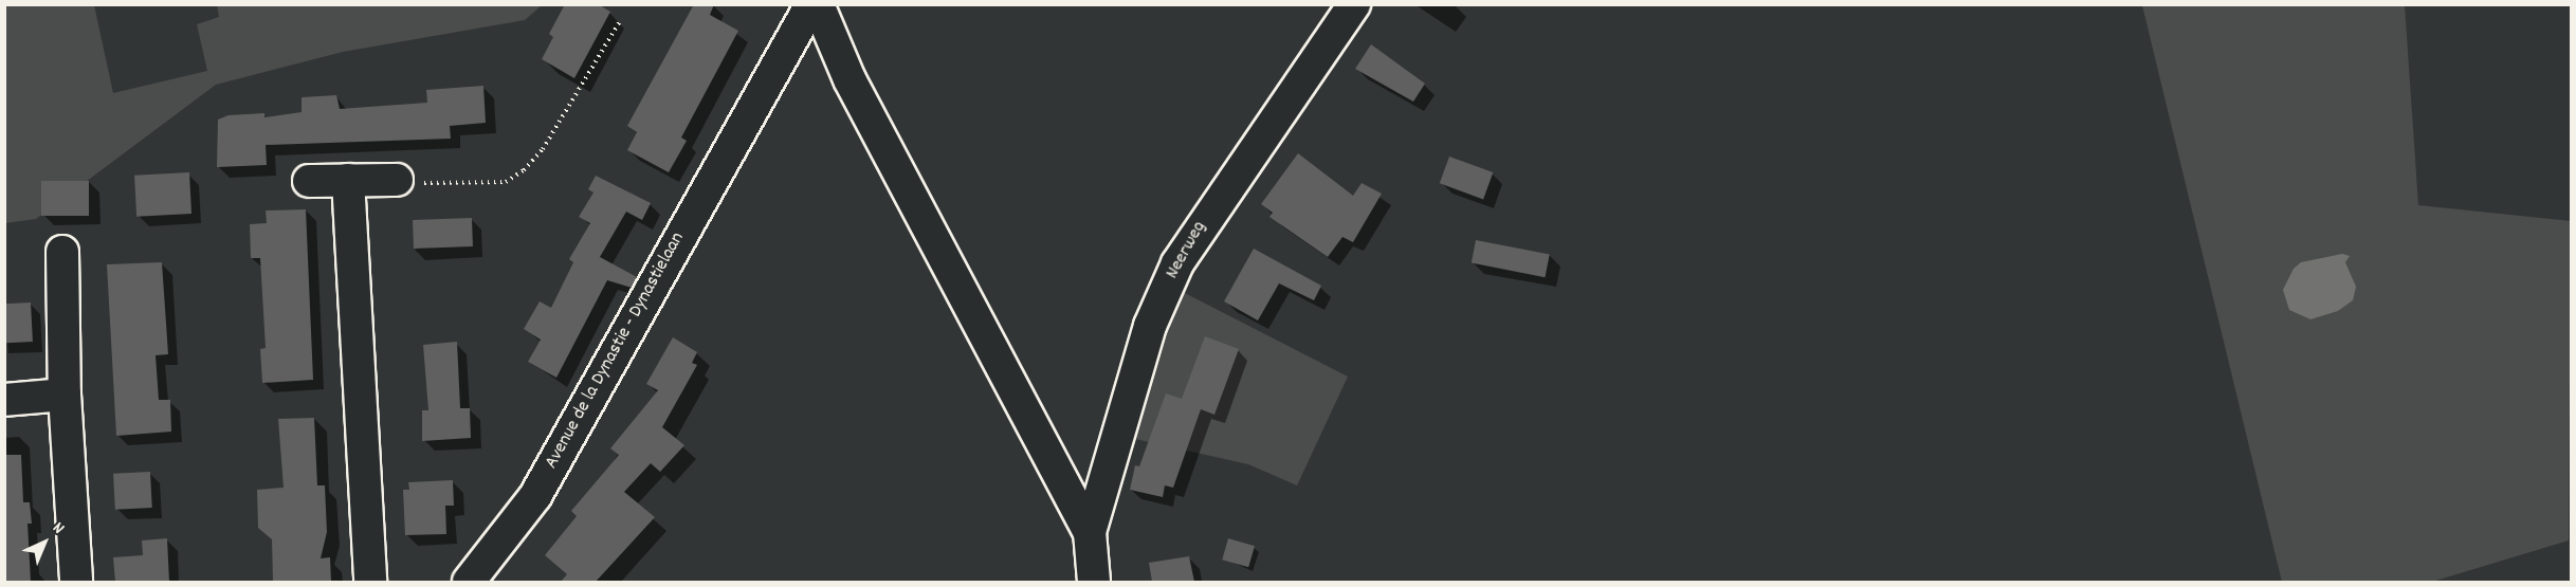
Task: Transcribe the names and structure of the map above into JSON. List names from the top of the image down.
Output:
{
  "streets": {
    "street": ["Neerweg", "Avenue de la Dynastie - Dynastielaan"]
  },
  "north": "top right"
}
